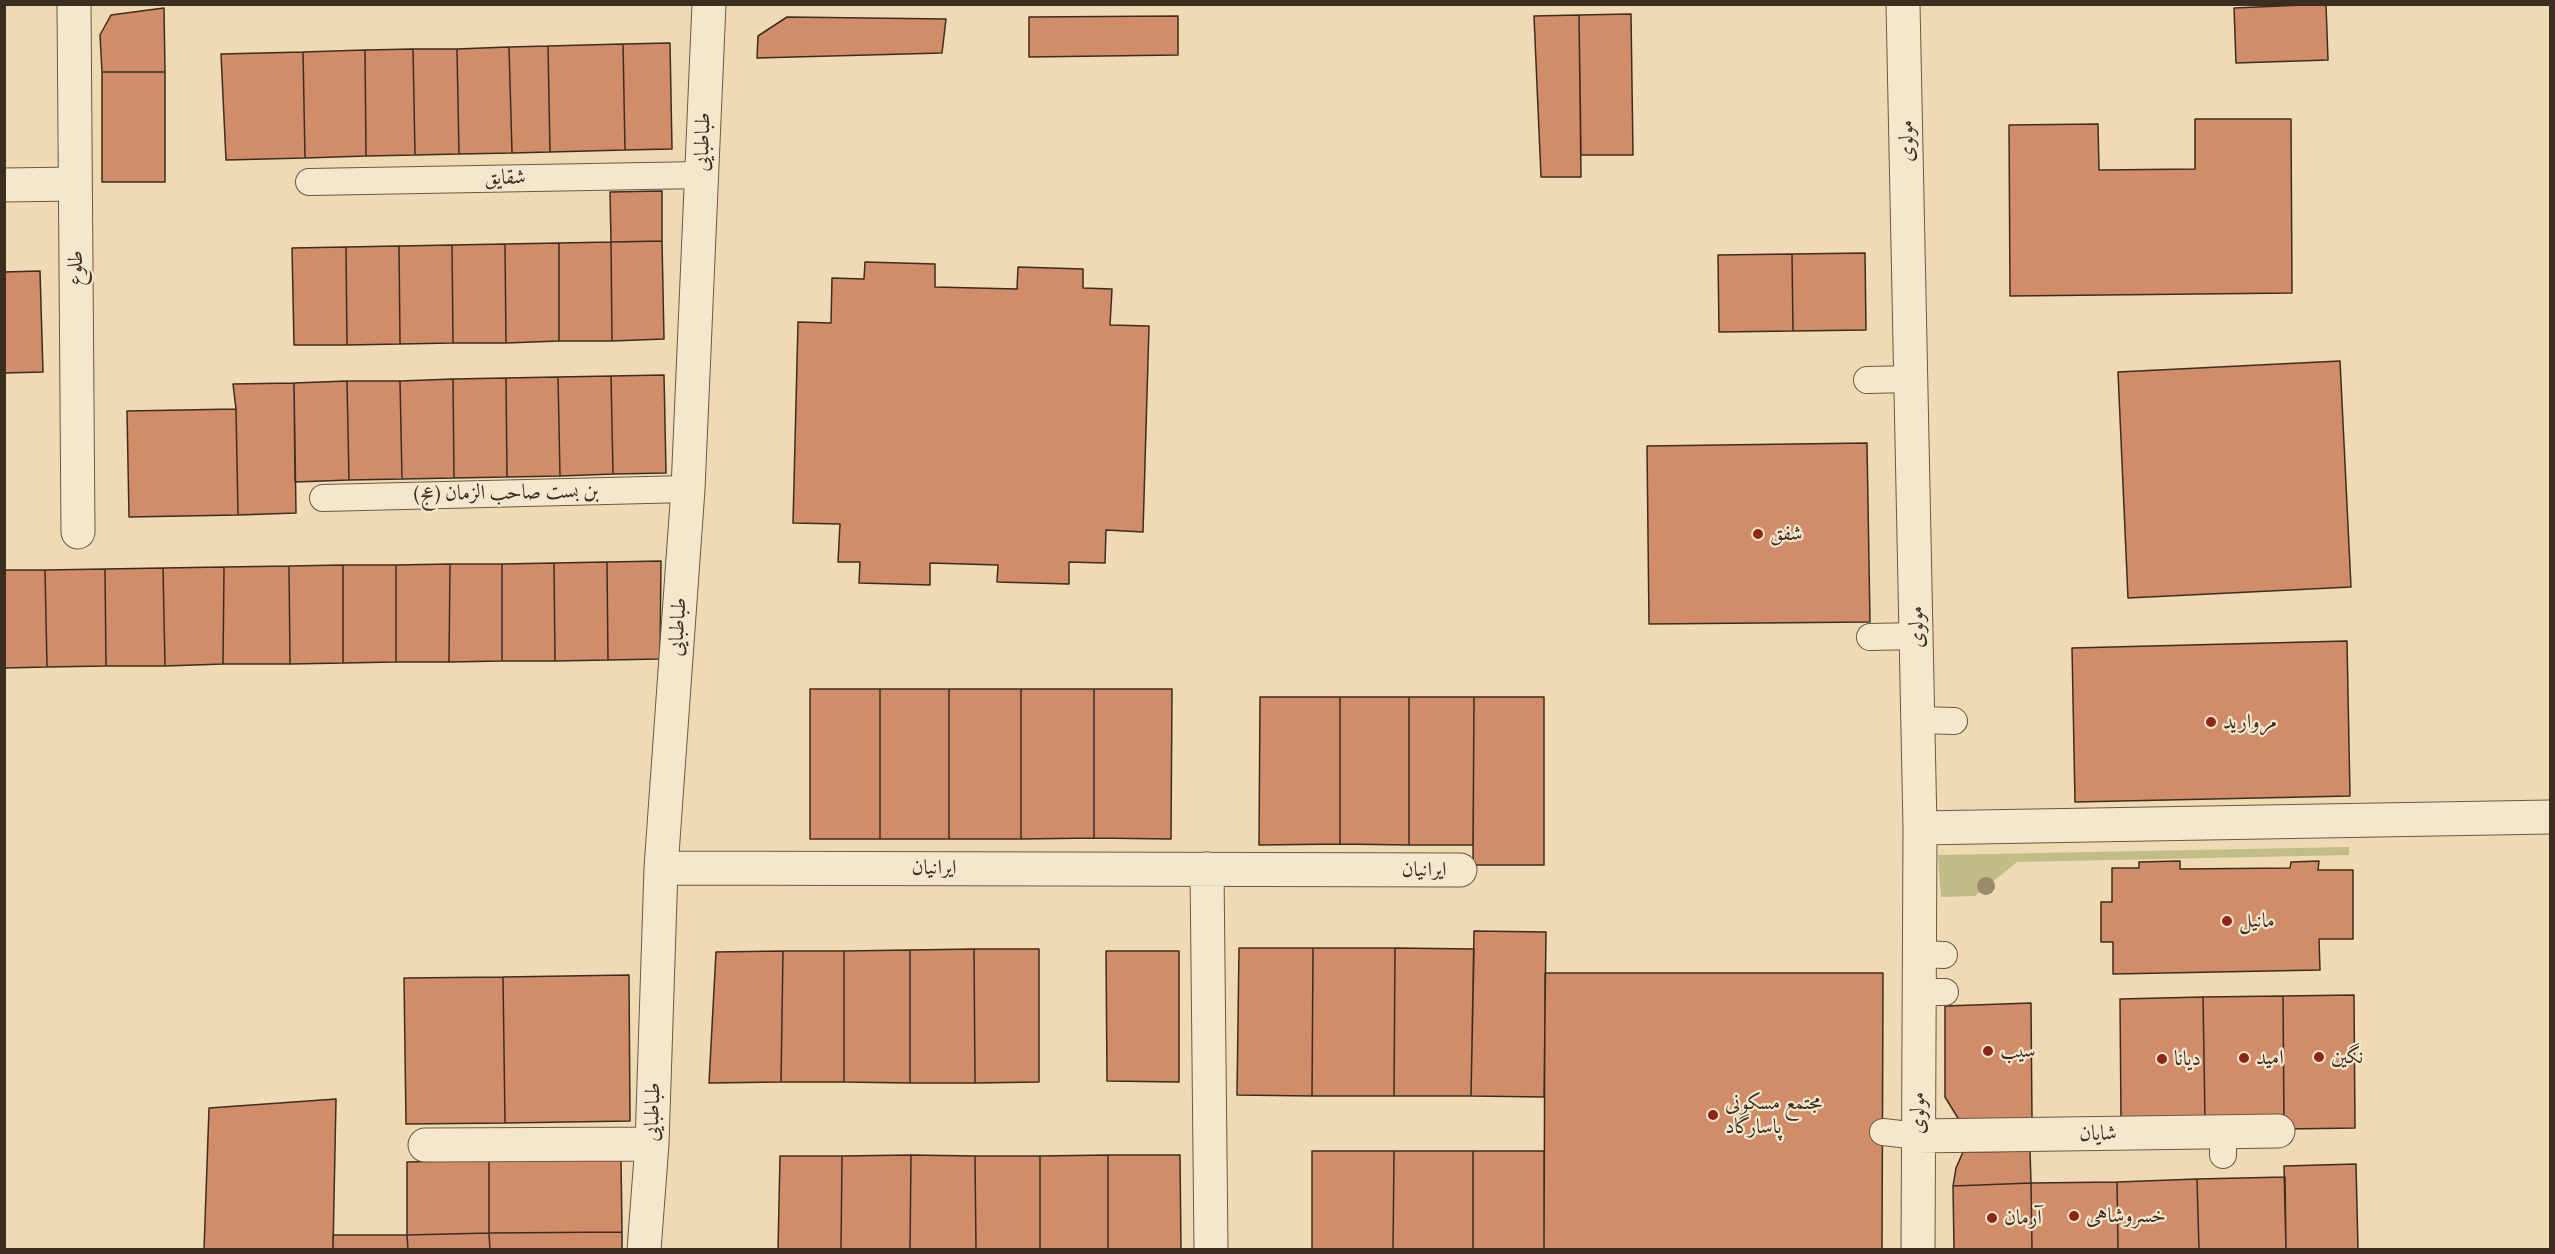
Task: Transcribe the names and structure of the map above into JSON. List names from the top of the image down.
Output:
{
  "streets": {
    "street": [
      "مولوی",
      "طباطبایی",
      "طلوع",
      "ایرانیان",
      "شایان"
    ],
    "lane": ["شقایق", "بن بست صاحب الزمان (عج)"]
  },
  "crossings": [
    ["مولوی", "شایان"],
    ["طباطبایی", "شقایق"],
    ["طباطبایی", "بن بست صاحب الزمان (عج)"],
    ["طباطبایی", "ایرانیان"]
  ],
  "places": [
    "شفق",
    "مروارید",
    "مانیل",
    "سیب",
    "نگین",
    "امید",
    "دیانا",
    "مجتمع مسکونی پاسارگاد",
    "خسروشاهی",
    "آرمان"
  ]
}
